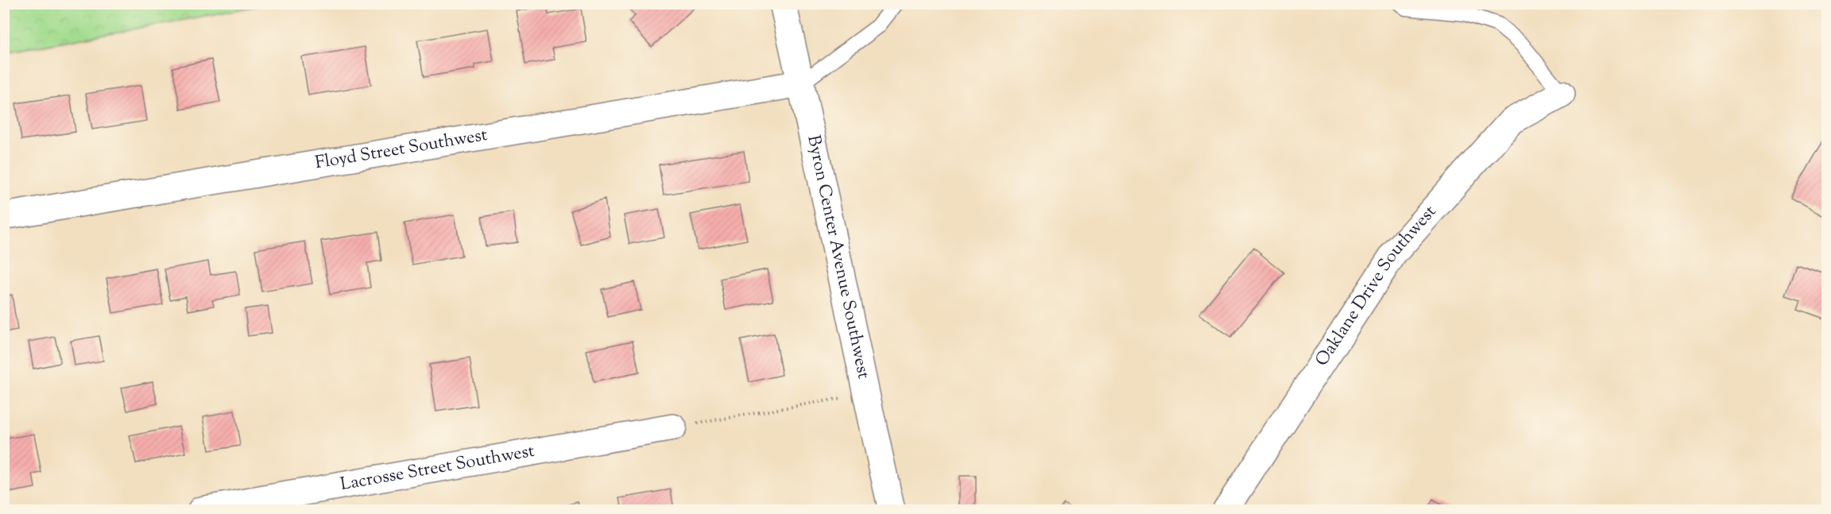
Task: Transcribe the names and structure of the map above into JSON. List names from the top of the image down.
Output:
{
  "streets": {
    "street": [
      "Floyd Street Southwest",
      "Byron Center Avenue Southwest",
      "Oaklane Drive Southwest",
      "Lacrosse Street Southwest"
    ]
  },
  "crossings": [
    ["Floyd Street Southwest", "Byron Center Avenue Southwest"]
  ]
}
